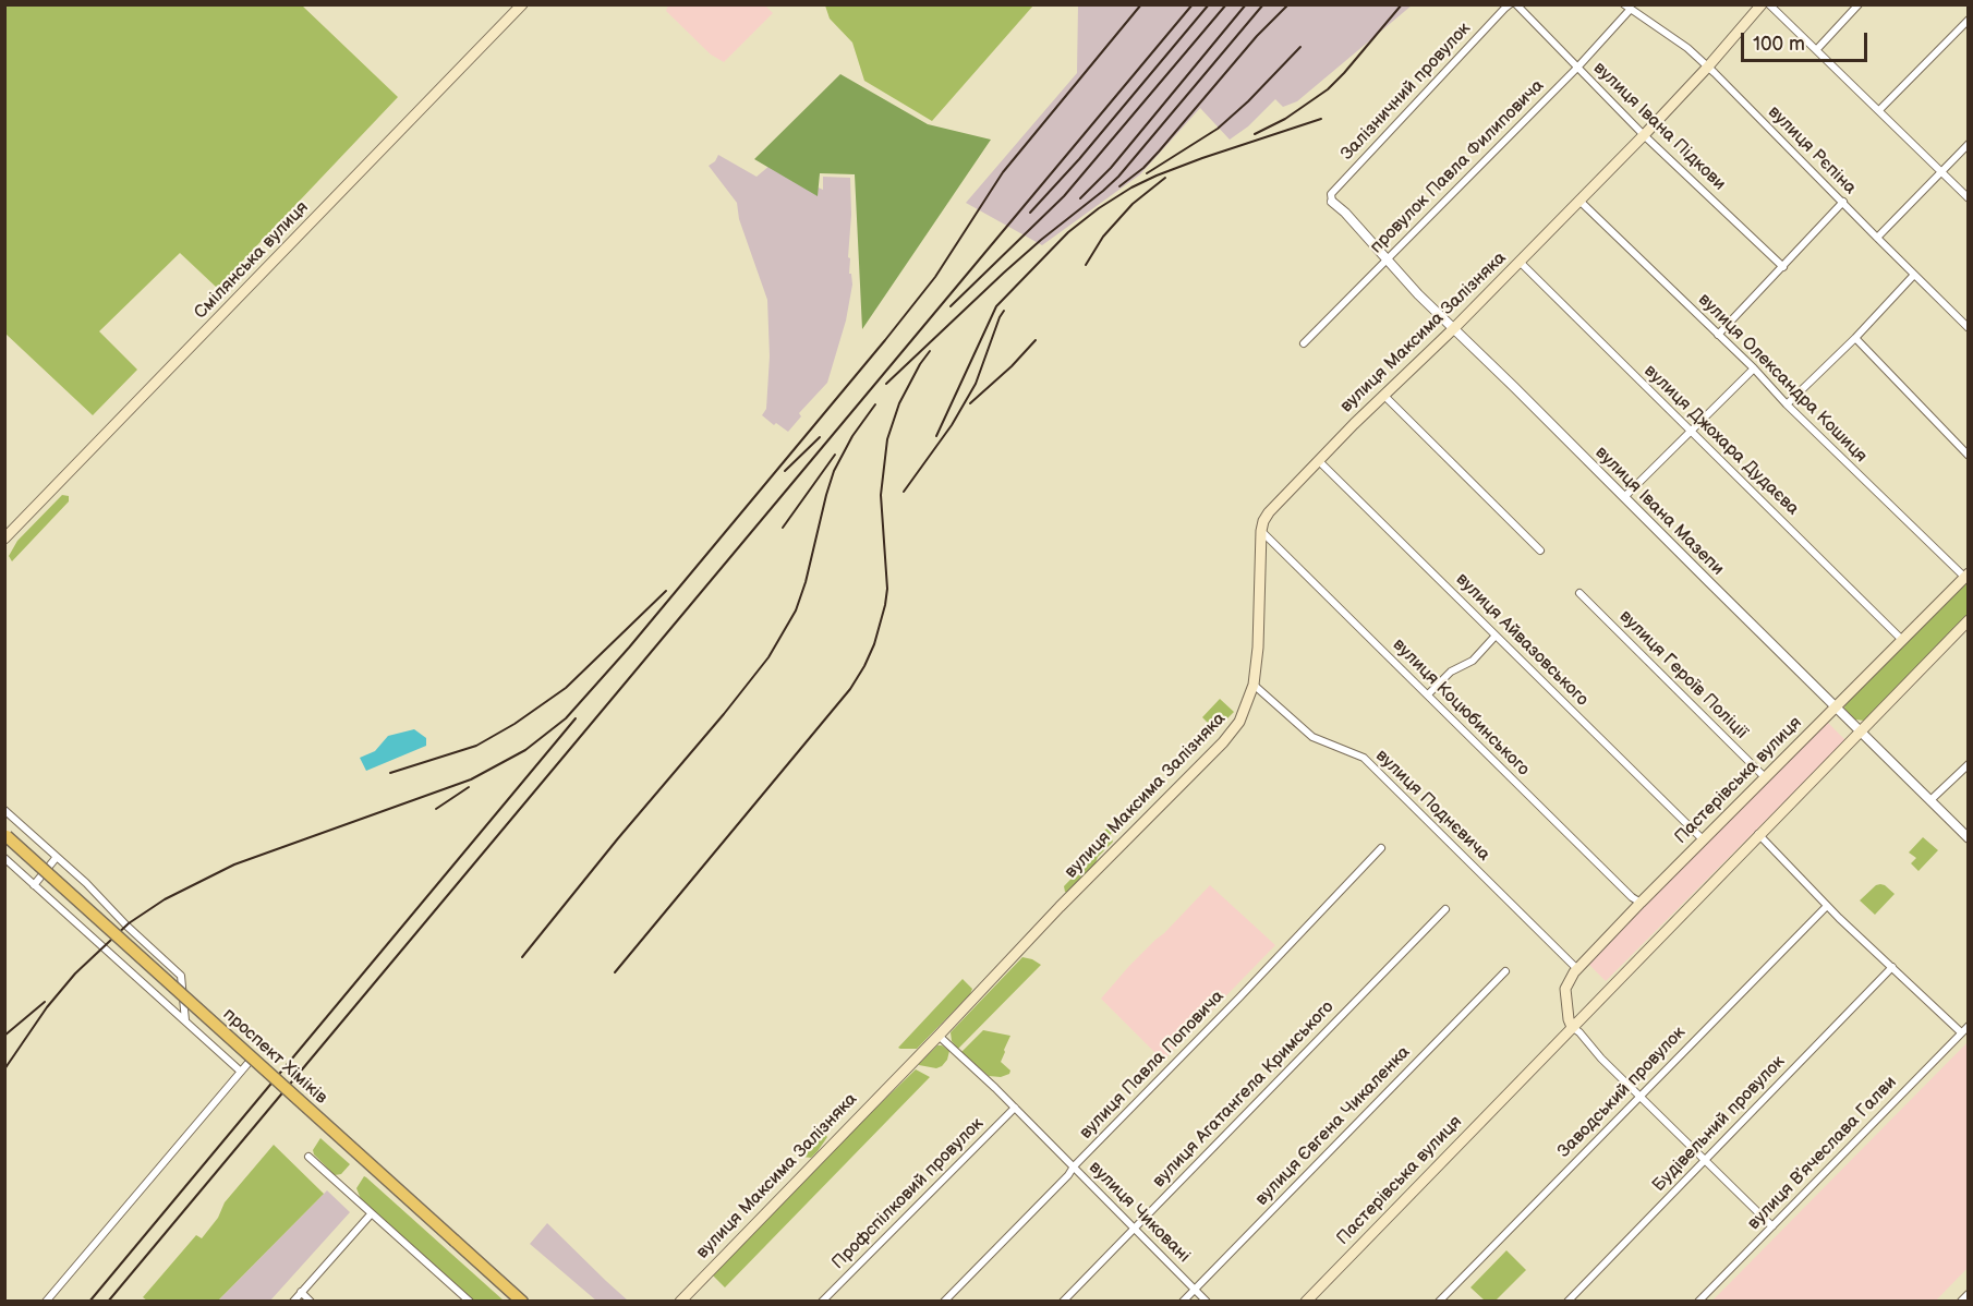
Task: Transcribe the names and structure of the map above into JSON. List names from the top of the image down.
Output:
{
  "streets": {
    "main road": [
      "Смілянська вулиця",
      "вулиця Максима Залізняка",
      "Пастерівська вулиця",
      "проспект Хіміків"
    ],
    "street": [
      "Залізничний провулок",
      "вулиця Івана Підкови",
      "вулиця Рєпіна",
      "провулок Павла Филиповича",
      "вулиця Олександра Кошиця",
      "вулиця Джохара Дудаєва",
      "вулиця Івана Мазепи",
      "вулиця Айвазовського",
      "вулиця Героїв Поліції",
      "вулиця Коцюбинського",
      "вулиця Поднєвича",
      "вулиця Павла Поповича",
      "Заводський провулок",
      "вулиця Агатангела Кримського",
      "Будівельний провулок",
      "вулиця Євгена Чикаленка",
      "вулиця Вʼячеслава Галви",
      "Профспілковий провулок",
      "вулиця Чиковані"
    ]
  },
  "crossings": [
    ["Залізничний провулок", "вулиця Івана Мазепи"],
    ["вулиця Івана Підкови", "провулок Павла Филиповича"],
    ["вулиця Івана Підкови", "вулиця Максима Залізняка"],
    ["вулиця Рєпіна", "провулок Павла Филиповича"],
    ["вулиця Рєпіна", "вулиця Максима Залізняка"],
    ["провулок Павла Филиповича", "вулиця Івана Мазепи"],
    ["вулиця Максима Залізняка", "вулиця Олександра Кошиця"],
    ["вулиця Максима Залізняка", "вулиця Джохара Дудаєва"],
    ["вулиця Максима Залізняка", "вулиця Івана Мазепи"],
    ["вулиця Максима Залізняка", "вулиця Айвазовського"],
    ["вулиця Максима Залізняка", "вулиця Коцюбинського"],
    ["вулиця Максима Залізняка", "вулиця Поднєвича"],
    ["вулиця Максима Залізняка", "вулиця Чиковані"],
    ["вулиця Олександра Кошиця", "Пастерівська вулиця"],
    ["вулиця Джохара Дудаєва", "Пастерівська вулиця"],
    ["вулиця Івана Мазепи", "Пастерівська вулиця"],
    ["вулиця Айвазовського", "Пастерівська вулиця"],
    ["вулиця Героїв Поліції", "Пастерівська вулиця"],
    ["вулиця Коцюбинського", "Пастерівська вулиця"],
    ["Пастерівська вулиця", "вулиця Поднєвича"],
    ["вулиця Павла Поповича", "вулиця Чиковані"],
    ["вулиця Агатангела Кримського", "вулиця Чиковані"],
    ["вулиця Євгена Чикаленка", "вулиця Чиковані"],
    ["Профспілковий провулок", "вулиця Чиковані"]
  ],
  "scale_bar": "100 m"
}
